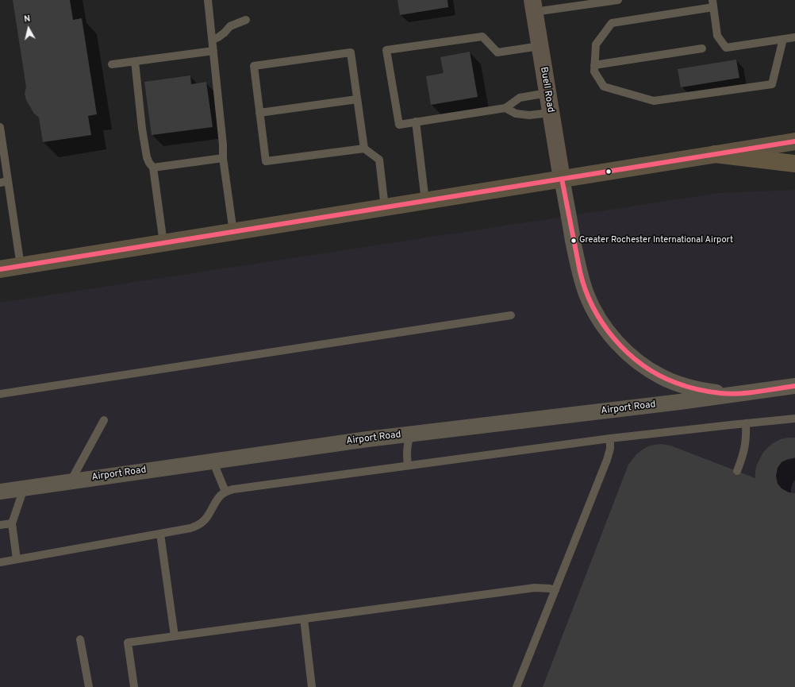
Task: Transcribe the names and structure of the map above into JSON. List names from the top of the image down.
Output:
{
  "streets": {
    "street": ["Buell Road", "Airport Road"]
  },
  "crossings": [
    ["Buell Road", "Airport Road"]
  ],
  "places": ["Greater Rochester International Airport"],
  "north": "top"
}
